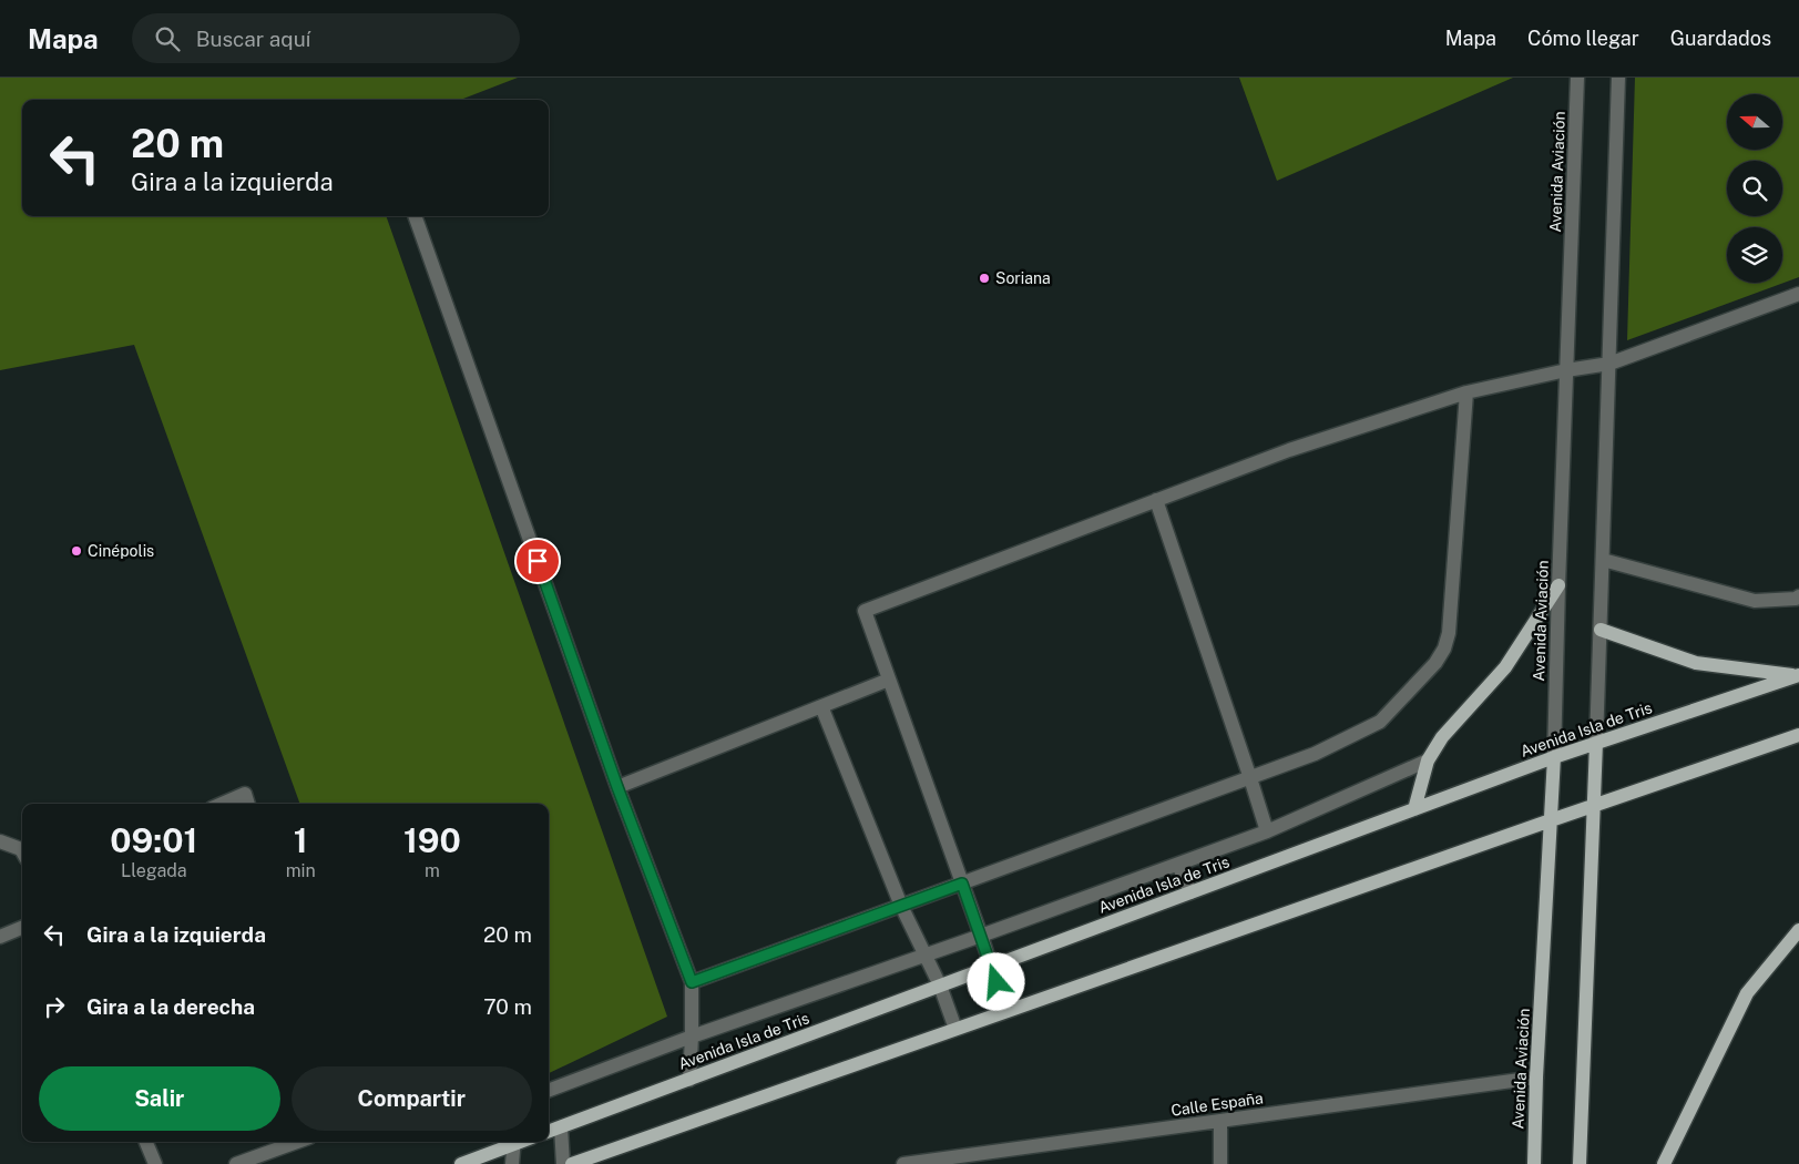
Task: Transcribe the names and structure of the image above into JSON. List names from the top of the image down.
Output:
{
  "streets": {
    "main road": ["Avenida Aviación", "Avenida Isla de Tris"],
    "street": ["Calle España"]
  },
  "crossings": [
    ["Avenida Aviación", "Avenida Isla de Tris"],
    ["Avenida Aviación", "Calle España"]
  ],
  "places": ["Soriana", "Cinépolis"],
  "north": "left",
  "page": {
    "header": "Mapa",
    "search": "Buscar aquí",
    "nav": ["Mapa", "Cómo llegar", "Guardados"],
    "turn": ["20 m", "Gira a la izquierda"],
    "eta": [
      "09:01",
      "Llegada",
      "1",
      "min",
      "190",
      "m"
    ],
    "list": [
      {
        "name": "Gira a la izquierda",
        "value": "20 m"
      },
      {
        "name": "Gira a la derecha",
        "value": "70 m"
      }
    ],
    "buttons": ["Salir", "Compartir"]
  }
}
